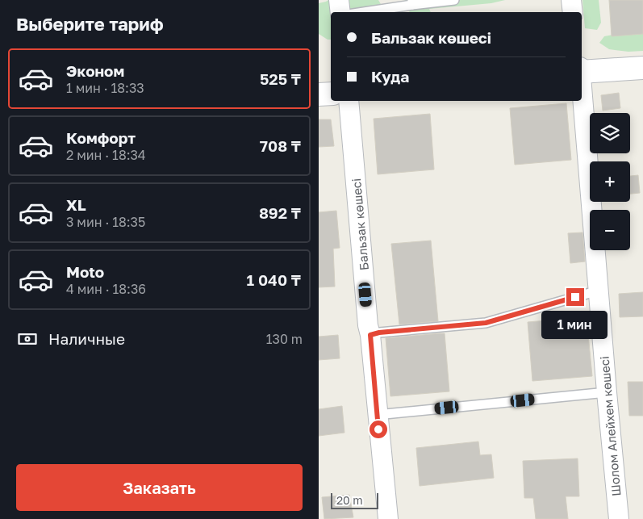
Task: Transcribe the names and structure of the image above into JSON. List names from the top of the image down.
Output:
{
  "streets": {
    "street": ["Бальзак көшесі", "Шолом Алейхем көшесі"]
  },
  "scale_bar": "20 m",
  "page": {
    "heading": "Выберите тариф",
    "banner": ["Бальзак көшесі", "Куда"],
    "list": [
      {
        "name": "Эконом",
        "note": "1 мин · 18:33",
        "value": "525 ₸"
      },
      {
        "name": "Комфорт",
        "note": "2 мин · 18:34",
        "value": "708 ₸"
      },
      {
        "name": "XL",
        "note": "3 мин · 18:35",
        "value": "892 ₸"
      },
      {
        "name": "Moto",
        "note": "4 мин · 18:36",
        "value": "1 040 ₸"
      }
    ],
    "map_buttons": ["+", "−"],
    "bubble": "1 мин",
    "pay": ["Наличные", "130 m"],
    "buttons": "Заказать",
    "scale": "20 m"
  }
}
